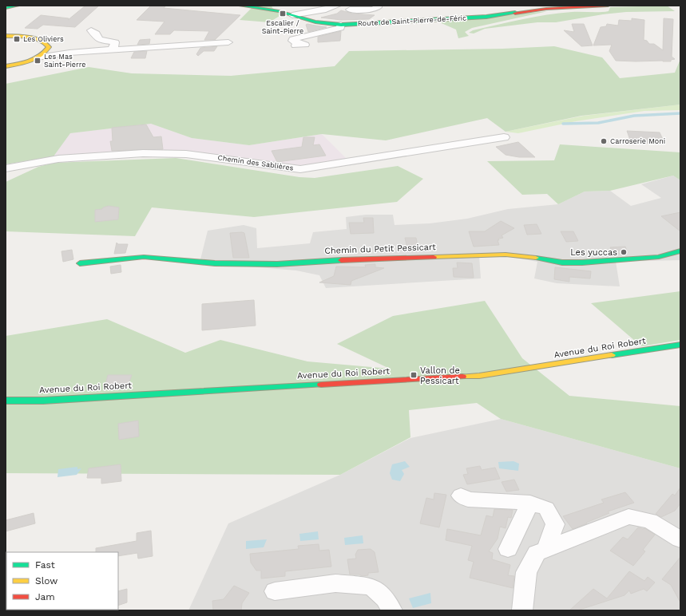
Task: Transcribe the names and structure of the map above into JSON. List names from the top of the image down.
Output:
{
  "streets": {
    "street": [
      "Route de Saint-Pierre-de-Féric",
      "Chemin des Sablières",
      "Chemin du Petit Pessicart",
      "Avenue du Roi Robert"
    ]
  },
  "places": {
    "transit": [
      "Escalier / Saint-Pierre",
      "Les Oliviers",
      "Les Mas Saint-Pierre",
      "Vallon de Pessicart"
    ],
    "other": ["Carroserie Moni", "Les yuccas"]
  },
  "legend": ["Fast", "Slow", "Jam"]
}
